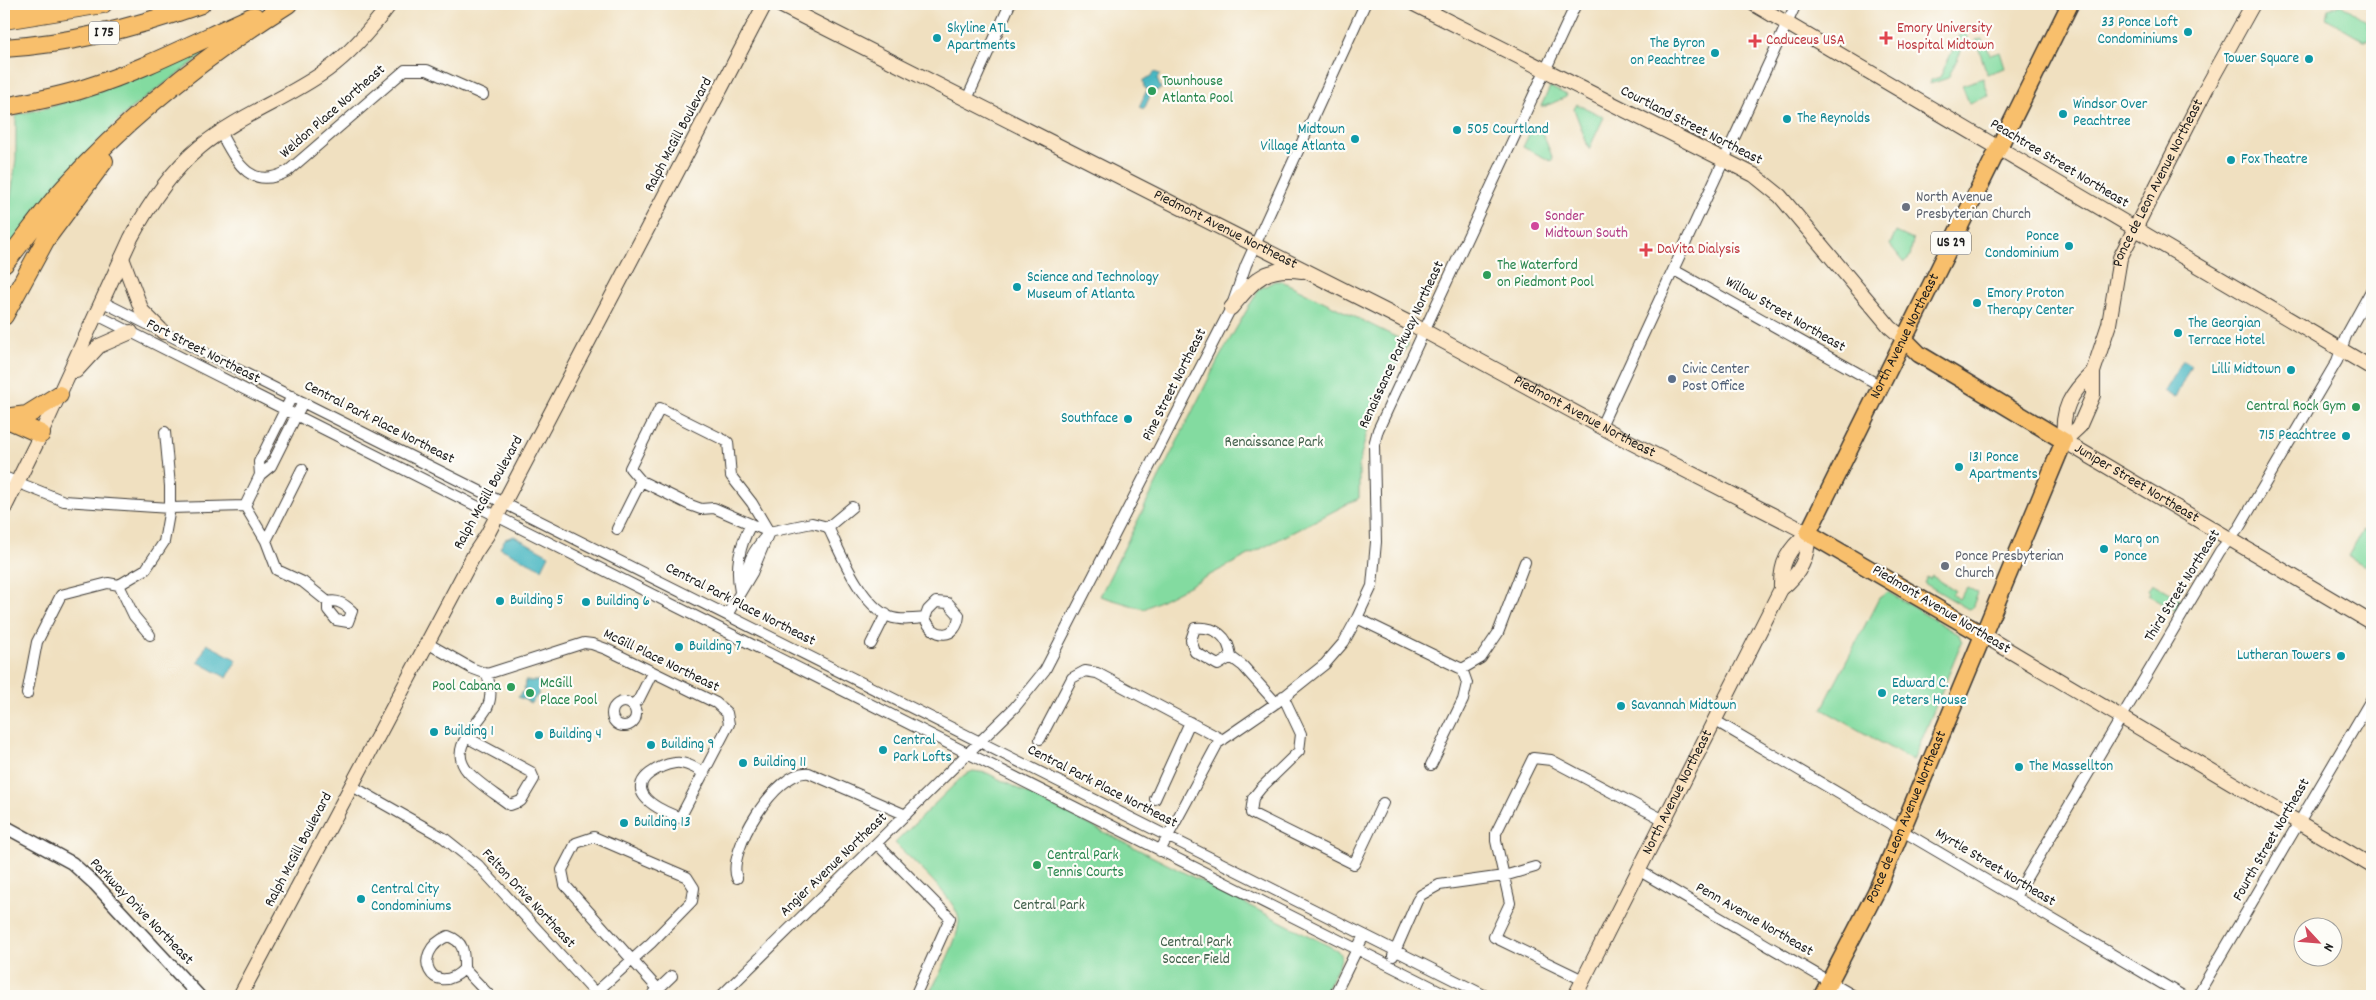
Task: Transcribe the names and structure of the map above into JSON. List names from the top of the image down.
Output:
{
  "streets": {
    "highway": [
      "I 75",
      "Ponce de Leon Avenue Northeast",
      "Piedmont Avenue Northeast",
      "US 29",
      "North Avenue Northeast",
      "Juniper Street Northeast"
    ],
    "main road": ["Courtland Street Northeast", "Ralph McGill Boulevard", "Peachtree Street Northeast"],
    "street": [
      "Weldon Place Northeast",
      "Willow Street Northeast",
      "Renaissance Parkway Northeast",
      "Fort Street Northeast",
      "Pine Street Northeast",
      "Central Park Place Northeast",
      "Third Street Northeast",
      "McGill Place Northeast",
      "Fourth Street Northeast",
      "Angier Avenue Northeast",
      "Myrtle Street Northeast",
      "Felton Drive Northeast",
      "Parkway Drive Northeast",
      "Penn Avenue Northeast"
    ]
  },
  "crossings": [
    ["Courtland Street Northeast", "North Avenue Northeast"],
    ["Courtland Street Northeast", "Renaissance Parkway Northeast"],
    ["Courtland Street Northeast", "Juniper Street Northeast"],
    ["Ralph McGill Boulevard", "Central Park Place Northeast"],
    ["Ralph McGill Boulevard", "Felton Drive Northeast"],
    ["Peachtree Street Northeast", "Ponce de Leon Avenue Northeast"],
    ["Peachtree Street Northeast", "North Avenue Northeast"],
    ["Peachtree Street Northeast", "Third Street Northeast"],
    ["Ponce de Leon Avenue Northeast", "Piedmont Avenue Northeast"],
    ["Ponce de Leon Avenue Northeast", "Juniper Street Northeast"],
    ["Ponce de Leon Avenue Northeast", "Myrtle Street Northeast"],
    ["Ponce de Leon Avenue Northeast", "Penn Avenue Northeast"],
    ["Piedmont Avenue Northeast", "North Avenue Northeast"],
    ["Piedmont Avenue Northeast", "Renaissance Parkway Northeast"],
    ["Piedmont Avenue Northeast", "Pine Street Northeast"],
    ["Piedmont Avenue Northeast", "Third Street Northeast"],
    ["Piedmont Avenue Northeast", "Fourth Street Northeast"],
    ["Willow Street Northeast", "North Avenue Northeast"],
    ["North Avenue Northeast", "Juniper Street Northeast"],
    ["North Avenue Northeast", "Myrtle Street Northeast"],
    ["North Avenue Northeast", "Penn Avenue Northeast"],
    ["Renaissance Parkway Northeast", "Central Park Place Northeast"],
    ["Fort Street Northeast", "Central Park Place Northeast"],
    ["Pine Street Northeast", "Central Park Place Northeast"],
    ["Pine Street Northeast", "Angier Avenue Northeast"],
    ["Central Park Place Northeast", "Angier Avenue Northeast"],
    ["Juniper Street Northeast", "Third Street Northeast"],
    ["Third Street Northeast", "Myrtle Street Northeast"]
  ],
  "parks": ["Renaissance Park", "Central Park", "Central Park Soccer Field"],
  "places": {
    "other": [
      "33 Ponce Loft Condominiums",
      "Skyline ATL Apartments",
      "The Byron on Peachtree",
      "Tower Square",
      "Townhouse Atlanta Pool",
      "Windsor Over Peachtree",
      "The Reynolds",
      "505 Courtland",
      "Midtown Village Atlanta",
      "Fox Theatre",
      "North Avenue Presbyterian Church",
      "Sonder Midtown South",
      "Ponce Condominium",
      "The Waterford on Piedmont Pool",
      "Science and Technology Museum of Atlanta",
      "Emory Proton Therapy Center",
      "The Georgian Terrace Hotel",
      "Lilli Midtown",
      "Civic Center Post Office",
      "Central Rock Gym",
      "Southface",
      "715 Peachtree",
      "131 Ponce Apartments",
      "Marq on Ponce",
      "Ponce Presbyterian Church",
      "Building 5",
      "Building 6",
      "Building 7",
      "Lutheran Towers",
      "Pool Cabana",
      "McGill Place Pool",
      "Edward C. Peters House",
      "Savannah Midtown",
      "Building 1",
      "Building 4",
      "Building 9",
      "Central Park Lofts",
      "Building 11",
      "The Massellton",
      "Building 13",
      "Central Park Tennis Courts",
      "Central City Condominiums"
    ],
    "health": ["Emory University Hospital Midtown", "Caduceus USA", "DaVita Dialysis"]
  },
  "north": "bottom right"
}
